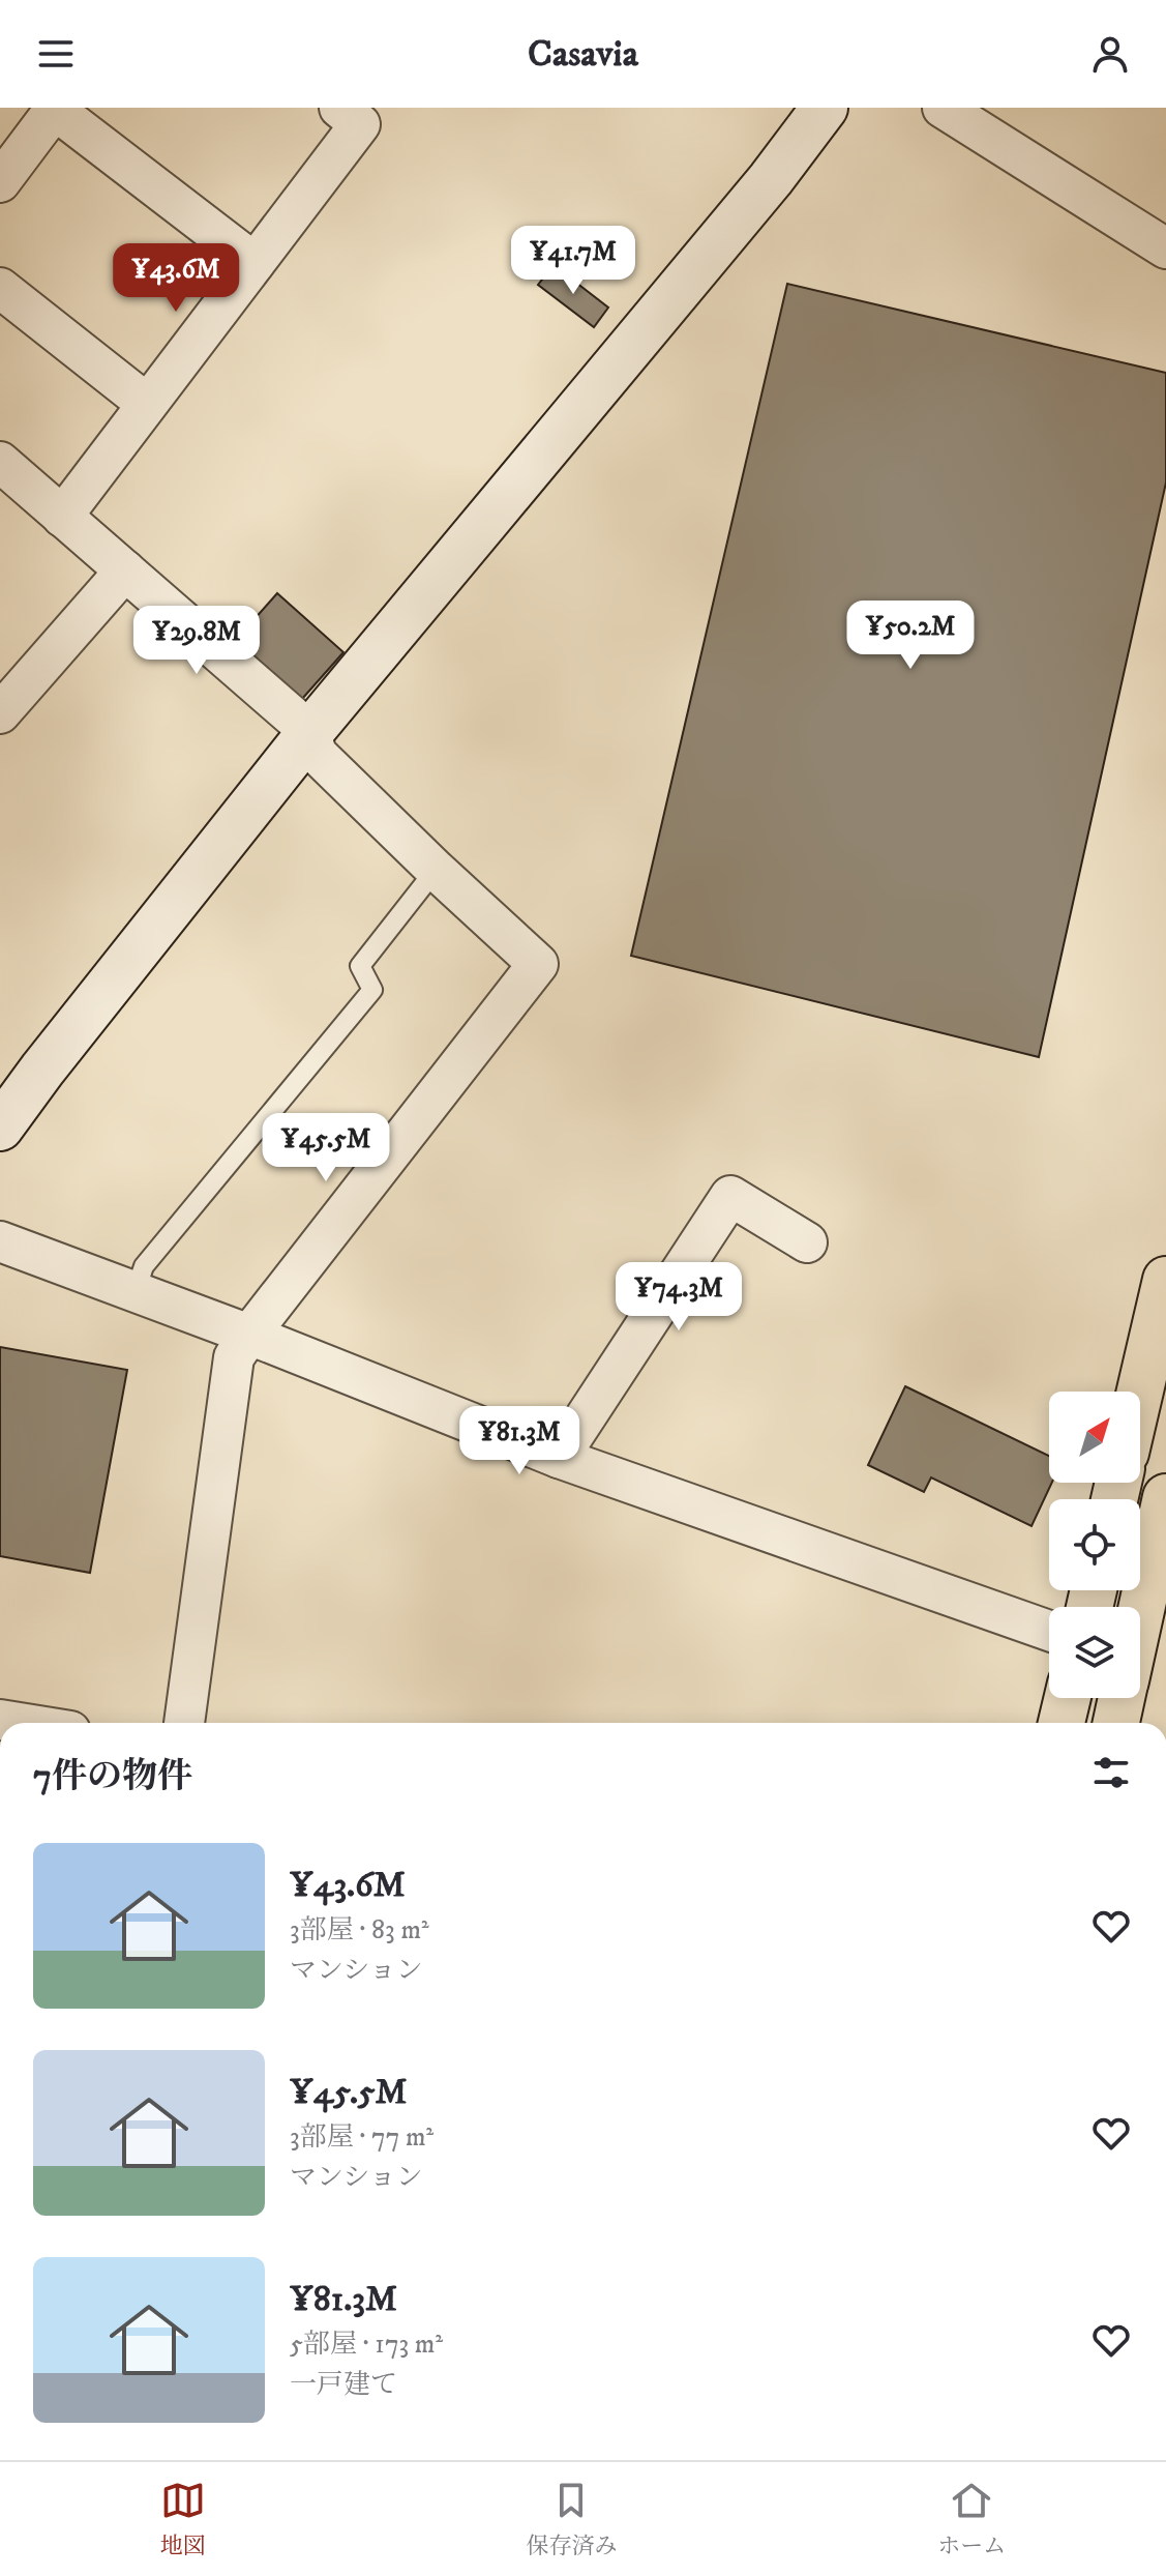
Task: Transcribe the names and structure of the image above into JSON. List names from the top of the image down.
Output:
{
  "north": "top right",
  "page": {
    "header": "Casavia",
    "price": [
      "¥41.7M",
      "¥43.6M",
      "¥50.2M",
      "¥29.8M",
      "¥45.5M",
      "¥74.3M",
      "¥81.3M"
    ],
    "heading": "7件の物件",
    "list": [
      {
        "name": "¥43.6M",
        "note": "3部屋 · 83 m² · マンション"
      },
      {
        "name": "¥45.5M",
        "note": "3部屋 · 77 m² · マンション"
      },
      {
        "name": "¥81.3M",
        "note": "5部屋 · 173 m² · 一戸建て"
      }
    ],
    "tabs": ["地図", "保存済み", "ホーム"]
  }
}
